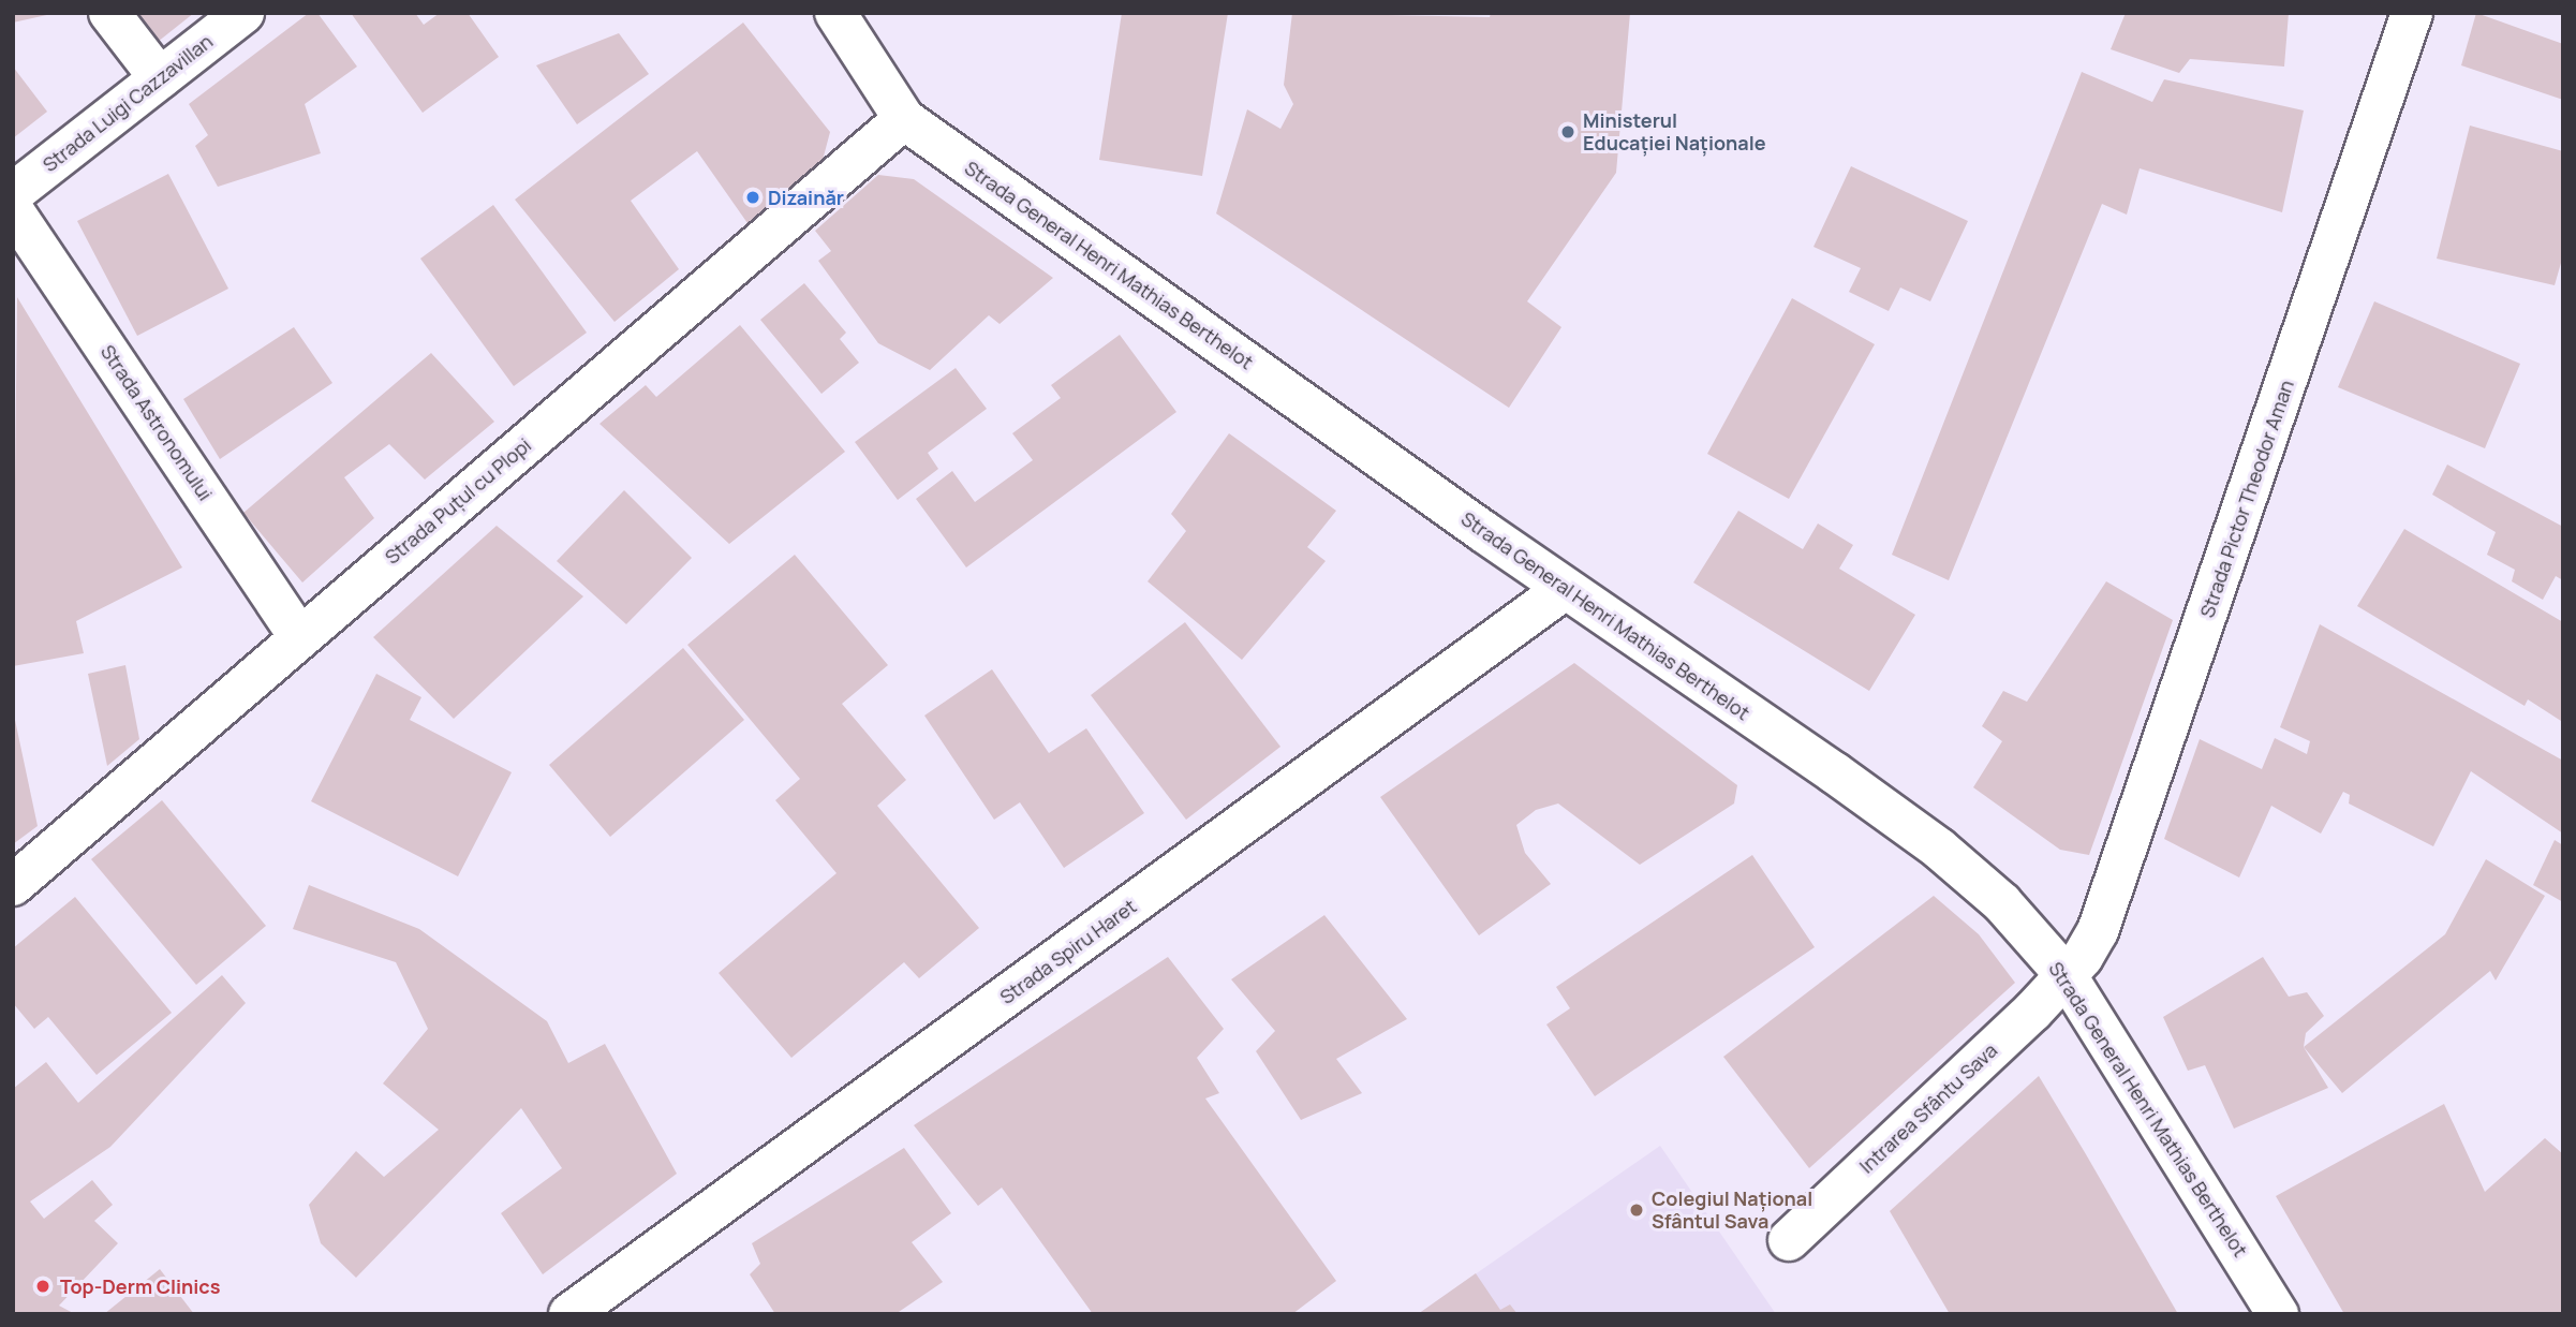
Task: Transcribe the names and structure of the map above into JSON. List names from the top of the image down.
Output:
{
  "streets": {
    "street": [
      "Strada Luigi Cazzavillan",
      "Strada General Henri Mathias Berthelot",
      "Strada Astronomului",
      "Strada Pictor Theodor Aman",
      "Strada Puțul cu Plopi",
      "Strada Spiru Haret",
      "Intrarea Sfântu Sava"
    ]
  },
  "crossings": [
    ["Strada General Henri Mathias Berthelot", "Strada Pictor Theodor Aman"],
    ["Strada General Henri Mathias Berthelot", "Strada Puțul cu Plopi"],
    ["Strada General Henri Mathias Berthelot", "Strada Spiru Haret"],
    ["Strada General Henri Mathias Berthelot", "Intrarea Sfântu Sava"],
    ["Strada Astronomului", "Strada Puțul cu Plopi"],
    ["Strada Pictor Theodor Aman", "Intrarea Sfântu Sava"]
  ],
  "places": [
    "Ministerul Educației Naționale",
    "Dizainăr",
    "Colegiul Național Sfântul Sava",
    "Top-Derm Clinics"
  ]
}
